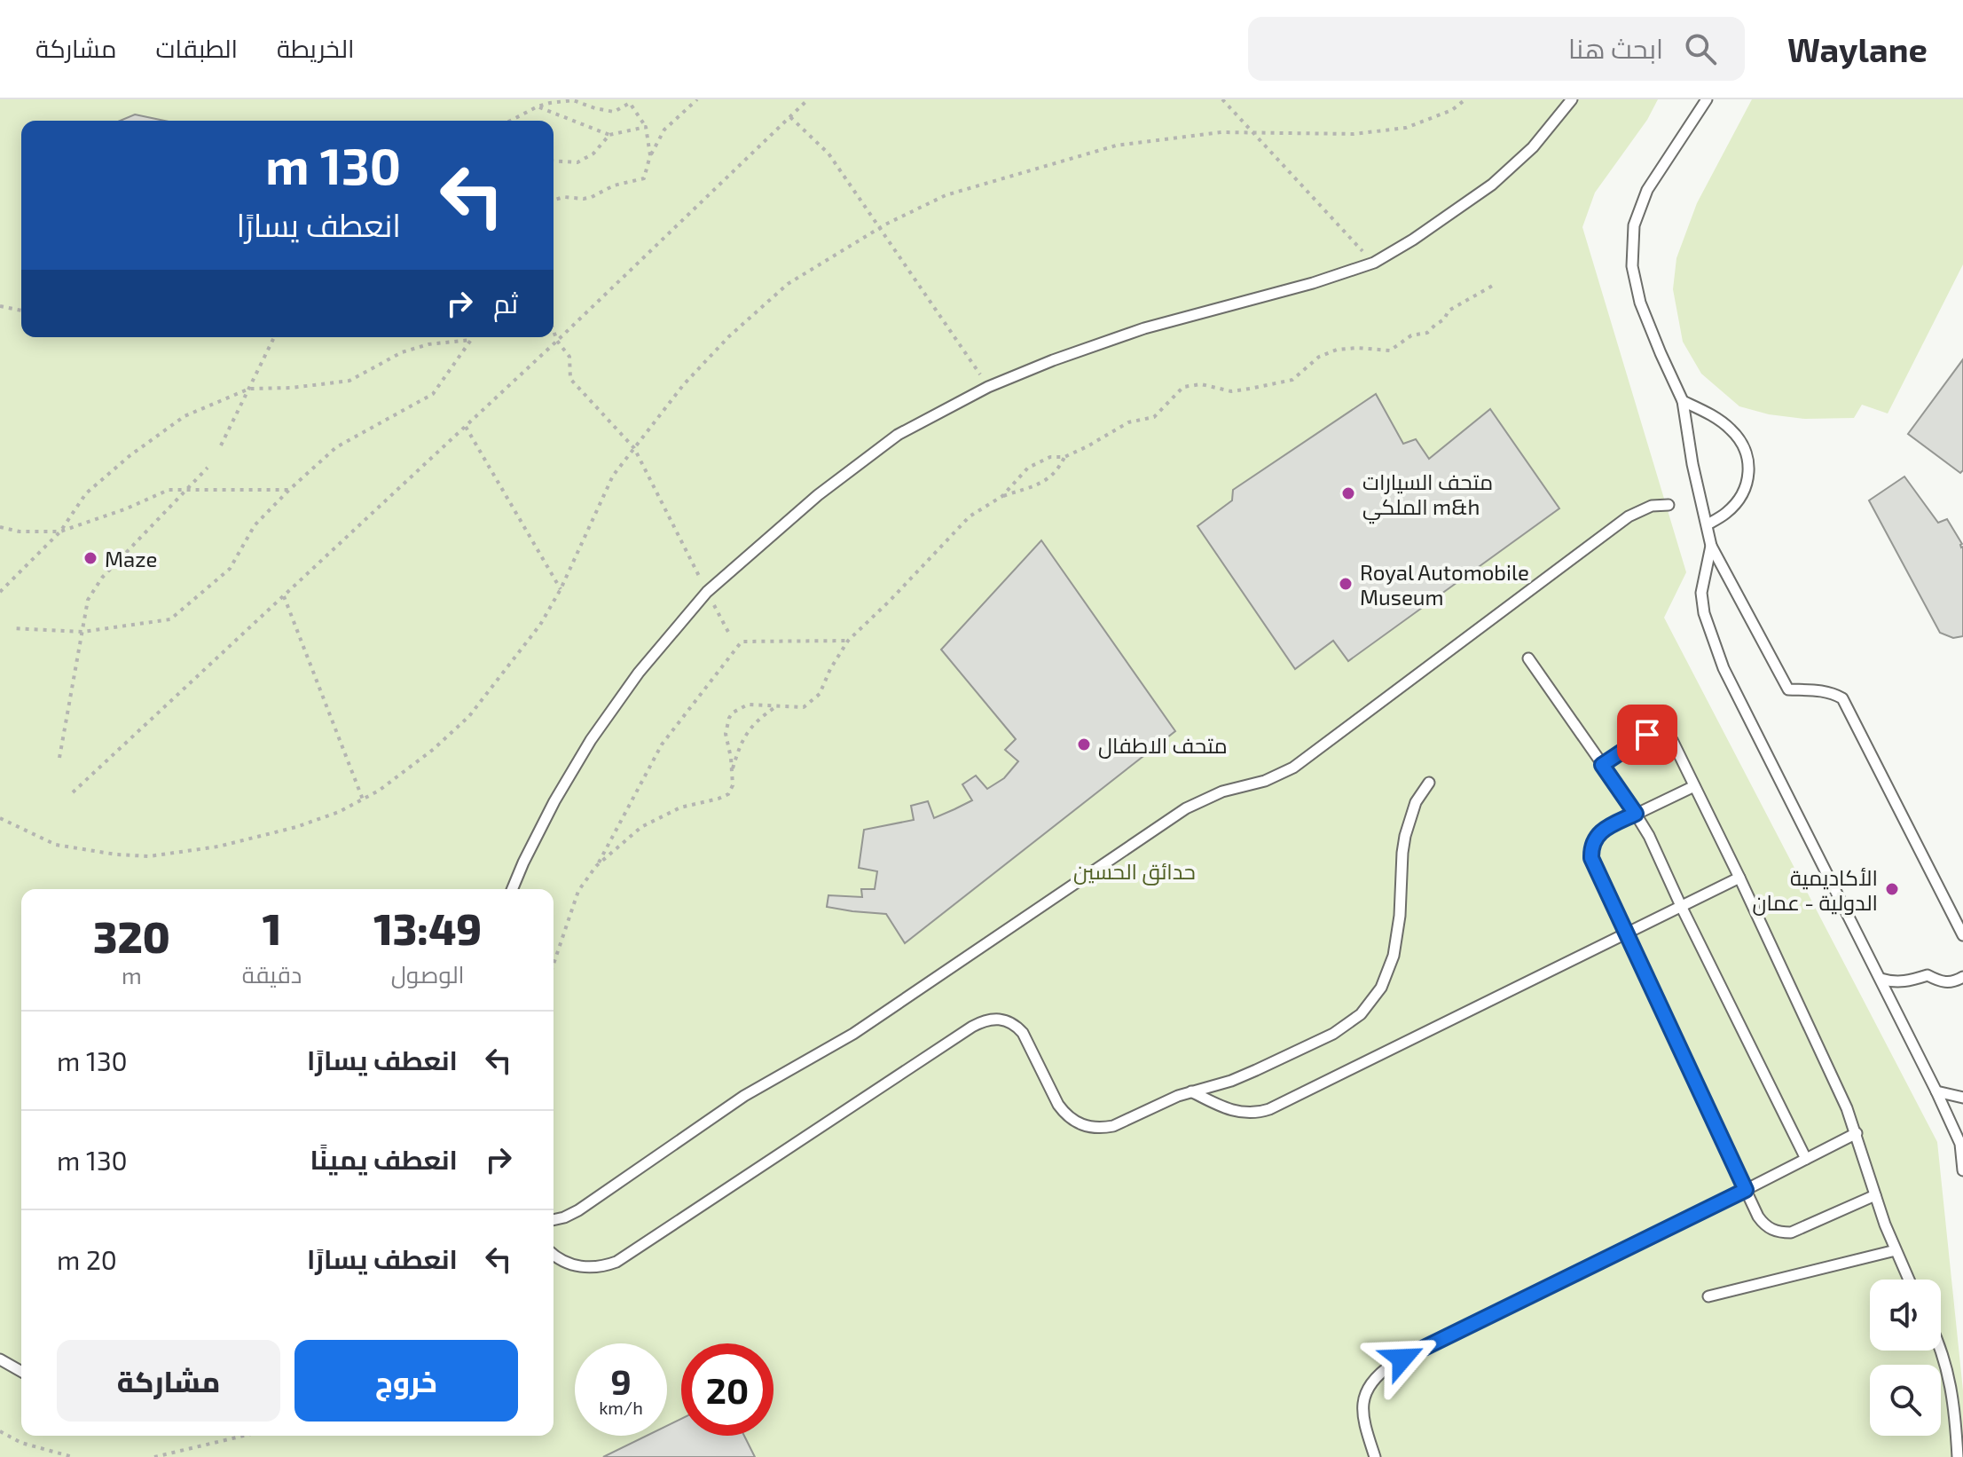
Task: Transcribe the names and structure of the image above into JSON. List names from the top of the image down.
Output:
{
  "parks": ["حدائق الحسين"],
  "places": [
    "متحف السيارات الملكي m&h",
    "Maze",
    "Royal Automobile Museum",
    "متحف الاطفال",
    "الأكاديمية الدولية - عمان"
  ],
  "page": {
    "header": "Waylane",
    "search": "ابحث هنا",
    "nav": ["الخريطة", "الطبقات", "مشاركة"],
    "turn": ["130 m", "انعطف يسارًا"],
    "then": "ثم",
    "eta": [
      "13:49",
      "الوصول",
      "1",
      "دقيقة",
      "320",
      "m"
    ],
    "list": [
      {
        "name": "انعطف يسارًا",
        "value": "130 m"
      },
      {
        "name": "انعطف يمينًا",
        "value": "130 m"
      },
      {
        "name": "انعطف يسارًا",
        "value": "20 m"
      }
    ],
    "buttons": ["خروج", "مشاركة"],
    "speed": "9 km/h",
    "limit": "20"
  }
}
